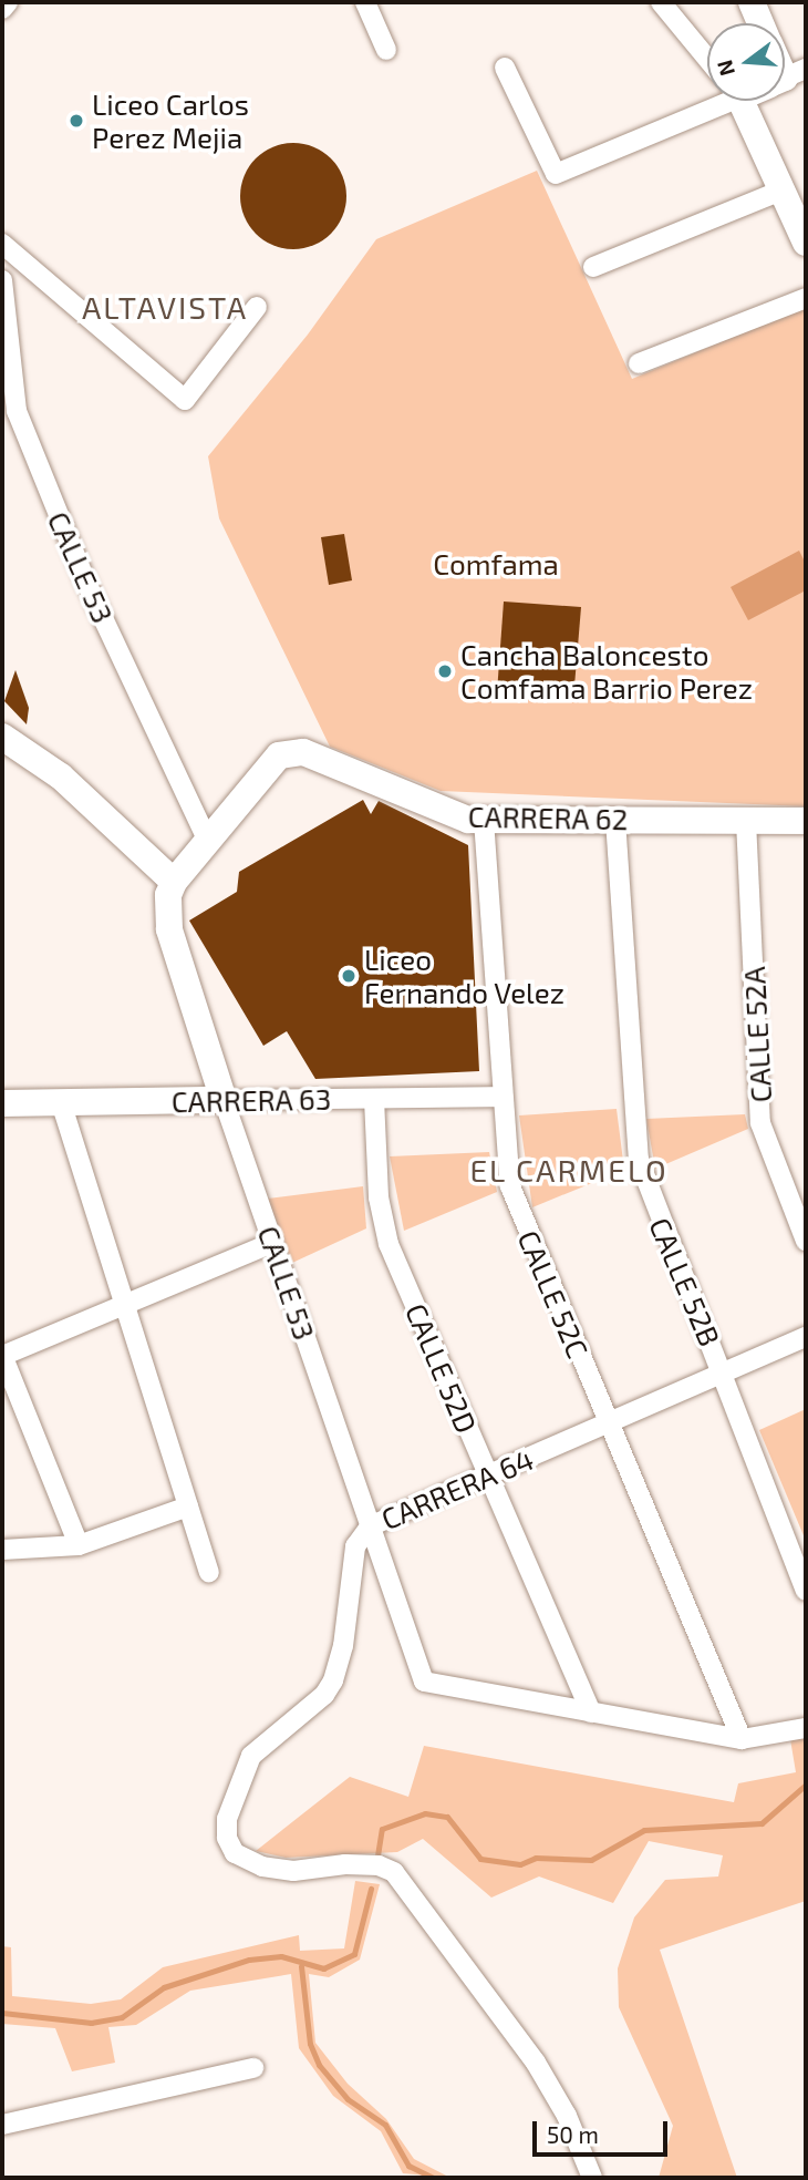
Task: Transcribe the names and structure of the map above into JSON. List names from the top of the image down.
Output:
{
  "streets": {
    "street": [
      "CALLE 53",
      "CARRERA 62",
      "CALLE 52A",
      "CARRERA 63",
      "CALLE 52B",
      "CALLE 52C",
      "CALLE 52D",
      "CARRERA 64"
    ]
  },
  "crossings": [
    ["CALLE 53", "CARRERA 62"],
    ["CALLE 53", "CARRERA 63"],
    ["CALLE 53", "CALLE 52D"],
    ["CALLE 53", "CARRERA 64"],
    ["CARRERA 62", "CALLE 52A"],
    ["CARRERA 62", "CALLE 52B"],
    ["CARRERA 62", "CALLE 52C"],
    ["CARRERA 63", "CALLE 52C"],
    ["CARRERA 63", "CALLE 52D"],
    ["CALLE 52B", "CARRERA 64"],
    ["CALLE 52C", "CARRERA 64"],
    ["CALLE 52D", "CARRERA 64"]
  ],
  "districts": ["ALTAVISTA", "EL CARMELO"],
  "parks": ["Comfama"],
  "places": ["Liceo Carlos Perez Mejia", "Cancha Baloncesto Comfama Barrio Perez", "Liceo Fernando Velez"],
  "scale_bar": "50 m",
  "north": "left"
}
